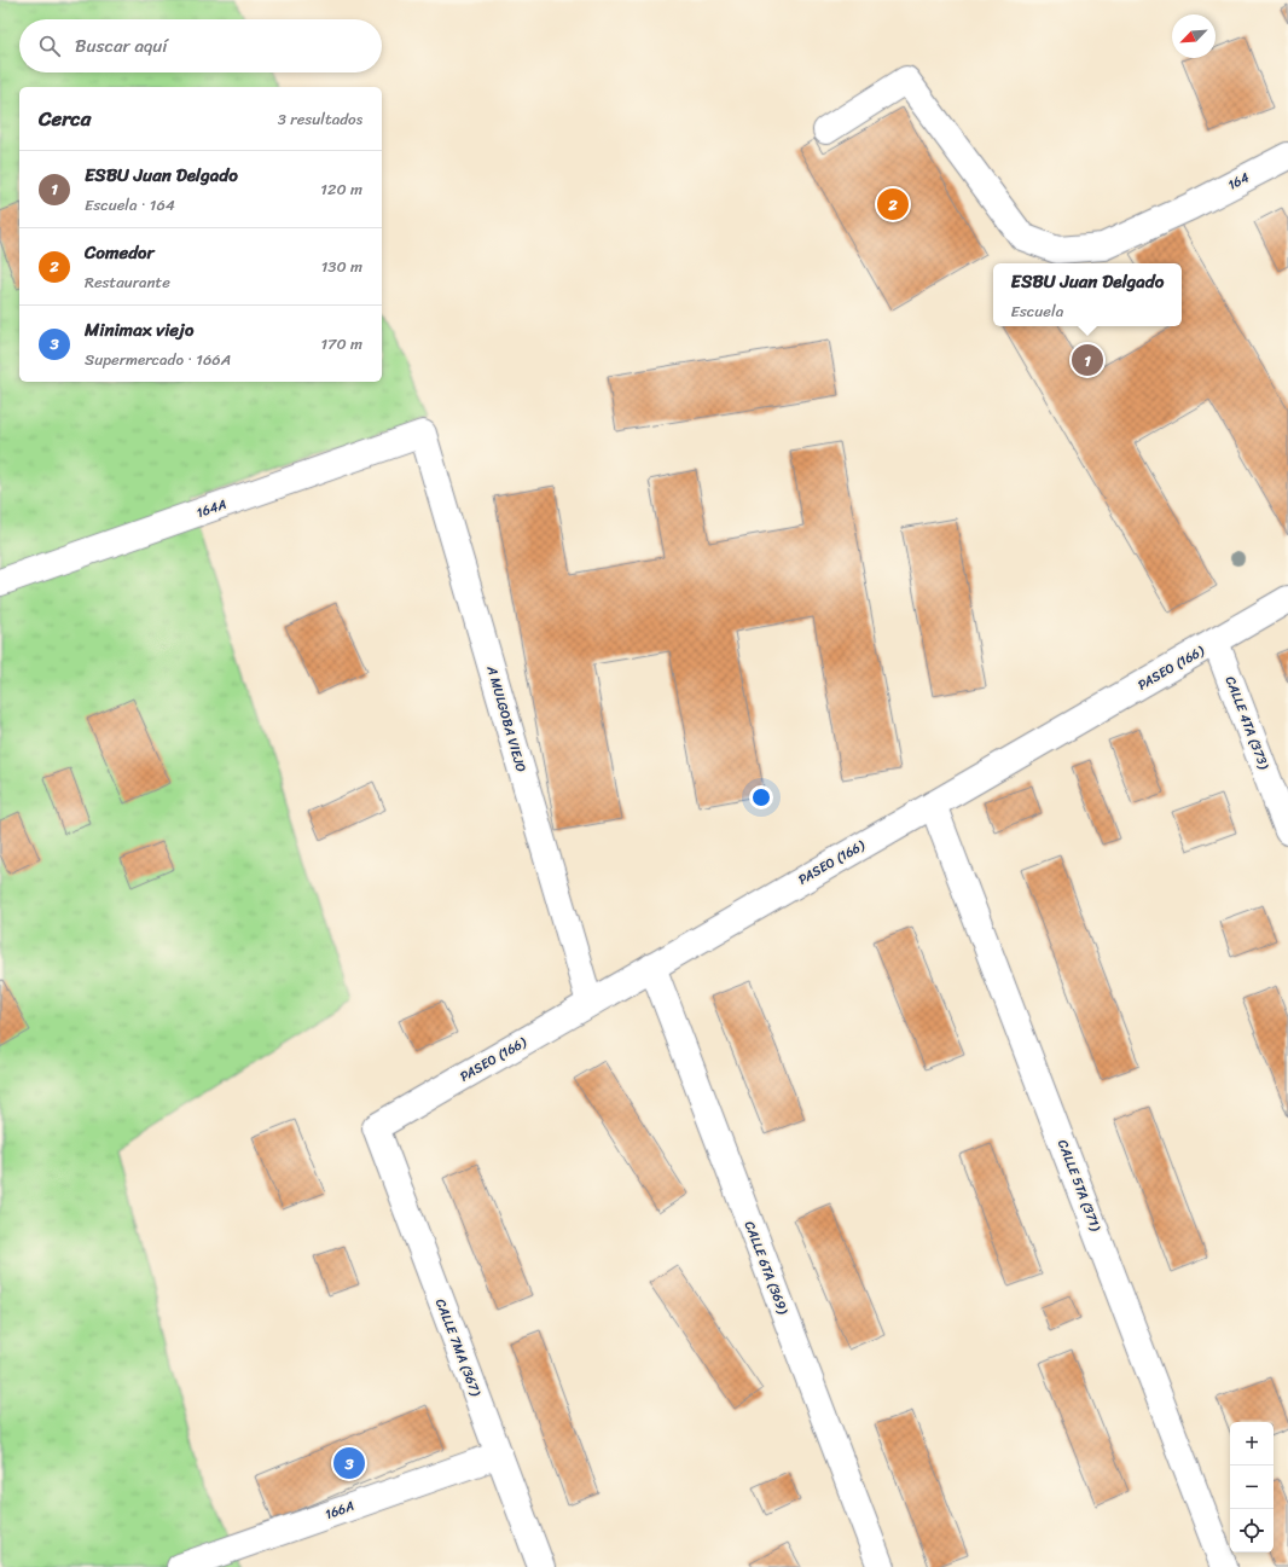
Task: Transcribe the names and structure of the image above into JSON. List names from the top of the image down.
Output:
{
  "streets": {
    "street": [
      "164",
      "164A",
      "PASEO (166)",
      "A MULGOBA VIEJO",
      "CALLE 4TA (373)",
      "CALLE 5TA (371)",
      "CALLE 6TA (369)",
      "CALLE 7MA (367)",
      "166A"
    ]
  },
  "crossings": [
    ["164A", "A MULGOBA VIEJO"],
    ["PASEO (166)", "A MULGOBA VIEJO"],
    ["PASEO (166)", "CALLE 4TA (373)"],
    ["PASEO (166)", "CALLE 5TA (371)"],
    ["PASEO (166)", "CALLE 6TA (369)"],
    ["PASEO (166)", "CALLE 7MA (367)"],
    ["CALLE 7MA (367)", "166A"]
  ],
  "north": "bottom left",
  "page": {
    "search": "Buscar aquí",
    "heading": ["Cerca", "3 resultados"],
    "list": [
      {
        "mark": "1",
        "name": "ESBU Juan Delgado",
        "note": "Escuela · 164",
        "value": "120 m"
      },
      {
        "mark": "2",
        "name": "Comedor",
        "note": "Restaurante",
        "value": "130 m"
      },
      {
        "mark": "3",
        "name": "Minimax viejo",
        "note": "Supermercado · 166A",
        "value": "170 m"
      }
    ],
    "pins": ["2", "1", "3"],
    "popup": ["ESBU Juan Delgado", "Escuela"],
    "map_buttons": ["+", "−"]
  }
}
